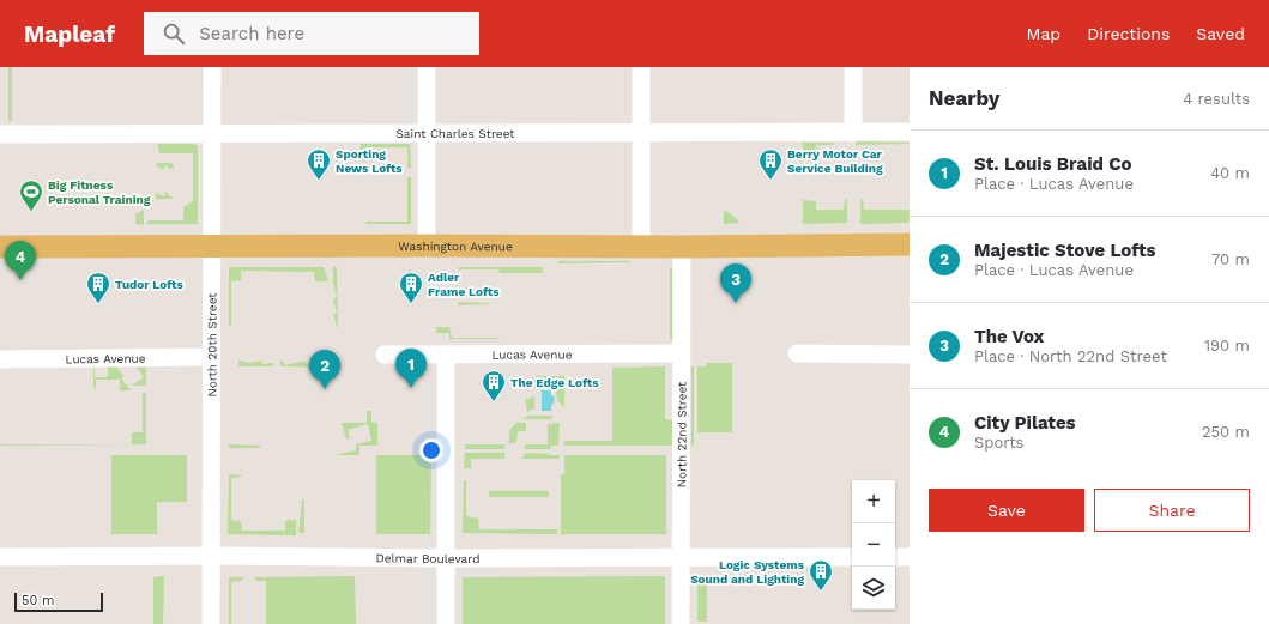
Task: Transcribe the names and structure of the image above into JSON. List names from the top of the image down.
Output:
{
  "streets": {
    "main road": ["Washington Avenue"],
    "street": [
      "Saint Charles Street",
      "North 20th Street",
      "Lucas Avenue",
      "North 22nd Street",
      "Delmar Boulevard"
    ]
  },
  "crossings": [
    ["Saint Charles Street", "North 20th Street"],
    ["Washington Avenue", "North 20th Street"],
    ["Washington Avenue", "North 22nd Street"],
    ["North 20th Street", "Lucas Avenue"],
    ["North 20th Street", "Delmar Boulevard"],
    ["Lucas Avenue", "North 22nd Street"],
    ["North 22nd Street", "Delmar Boulevard"]
  ],
  "places": {
    "building": [
      "Sporting News Lofts",
      "Berry Motor Car Service Building",
      "Tudor Lofts",
      "Adler Frame Lofts",
      "The Edge Lofts",
      "Logic Systems Sound and Lighting"
    ],
    "sports": ["Big Fitness Personal Training"]
  },
  "scale_bar": "50 m",
  "page": {
    "header": "Mapleaf",
    "search": "Search here",
    "nav": ["Map", "Directions", "Saved"],
    "heading": ["Nearby", "4 results"],
    "list": [
      {
        "mark": "1",
        "name": "St. Louis Braid Co",
        "note": "Place · Lucas Avenue",
        "value": "40 m"
      },
      {
        "mark": "2",
        "name": "Majestic Stove Lofts",
        "note": "Place · Lucas Avenue",
        "value": "70 m"
      },
      {
        "mark": "3",
        "name": "The Vox",
        "note": "Place · North 22nd Street",
        "value": "190 m"
      },
      {
        "mark": "4",
        "name": "City Pilates",
        "note": "Sports",
        "value": "250 m"
      }
    ],
    "pins": [
      "4",
      "3",
      "1",
      "2"
    ],
    "buttons": ["Save", "Share"],
    "map_buttons": ["+", "−"],
    "scale": "50 m"
  }
}
